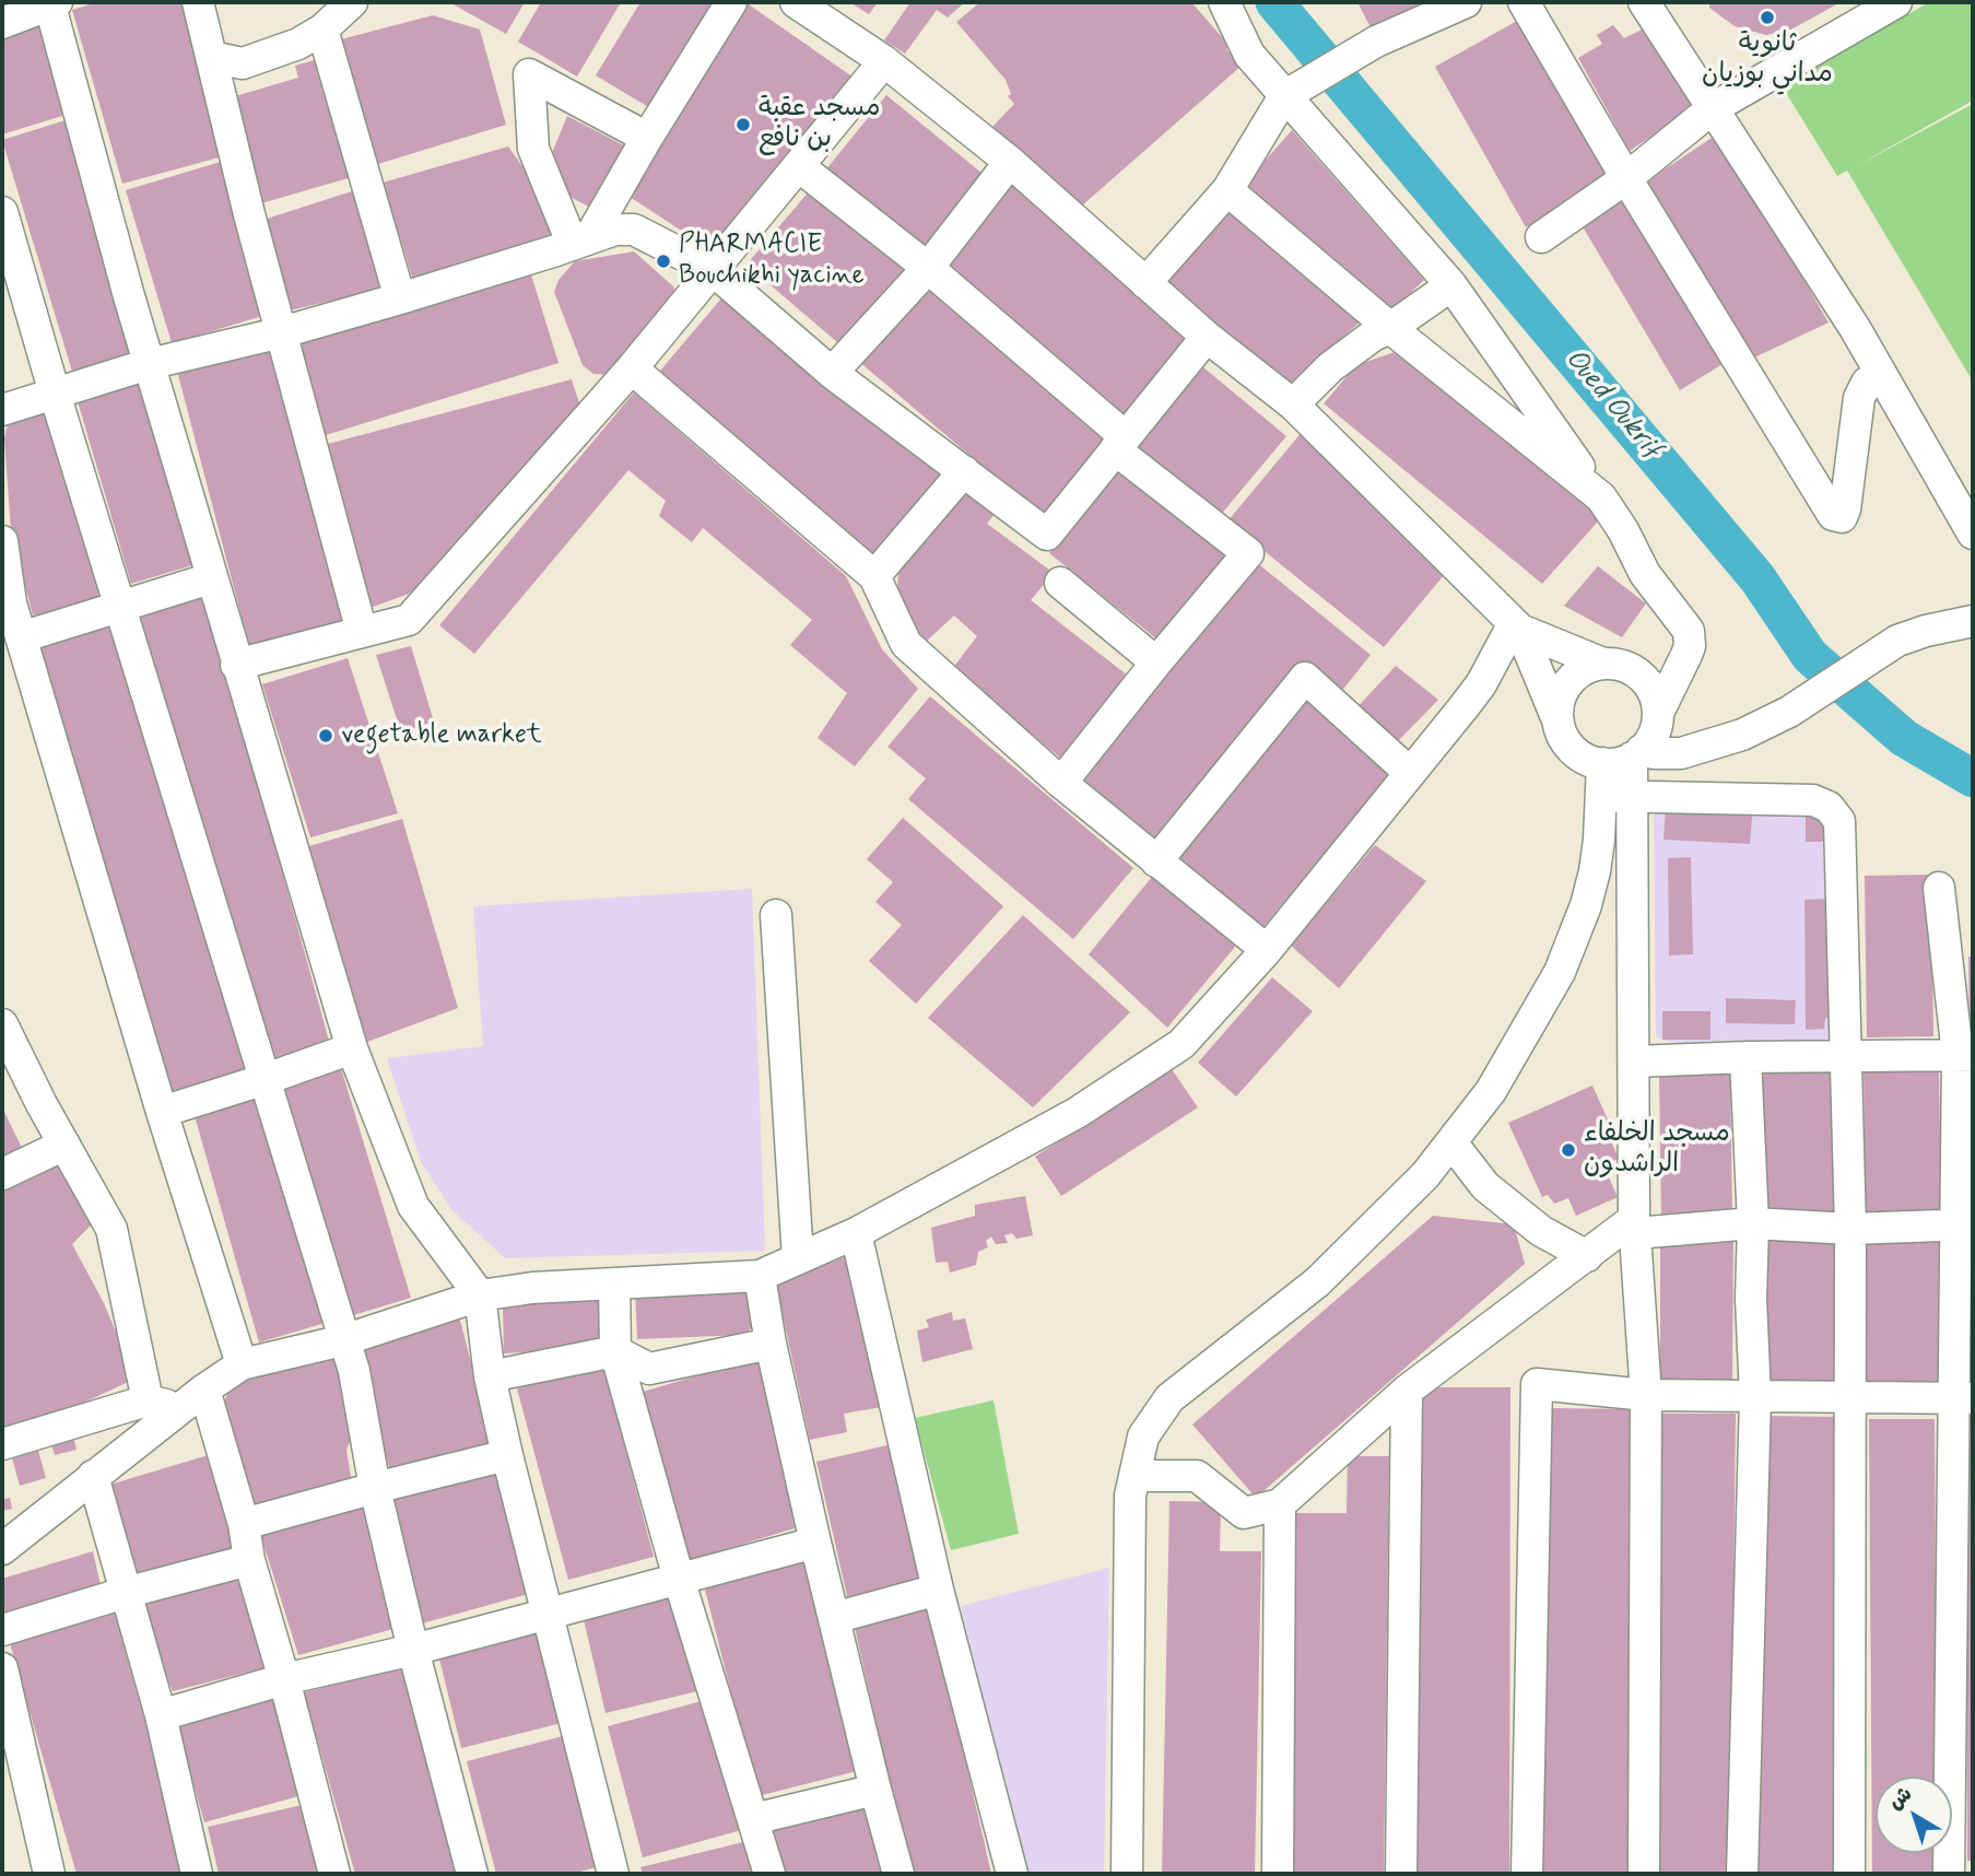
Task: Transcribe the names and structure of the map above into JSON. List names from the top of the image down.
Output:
{
  "water": ["Oued Oukrif"],
  "places": [
    "ثانوية مداني بوزيان",
    "مسجد عقبة بن نافع",
    "PHARMACIE Bouchikhi yacine",
    "vegetable market",
    "مسجد الخلفاء الراشدون"
  ],
  "north": "top left"
}
